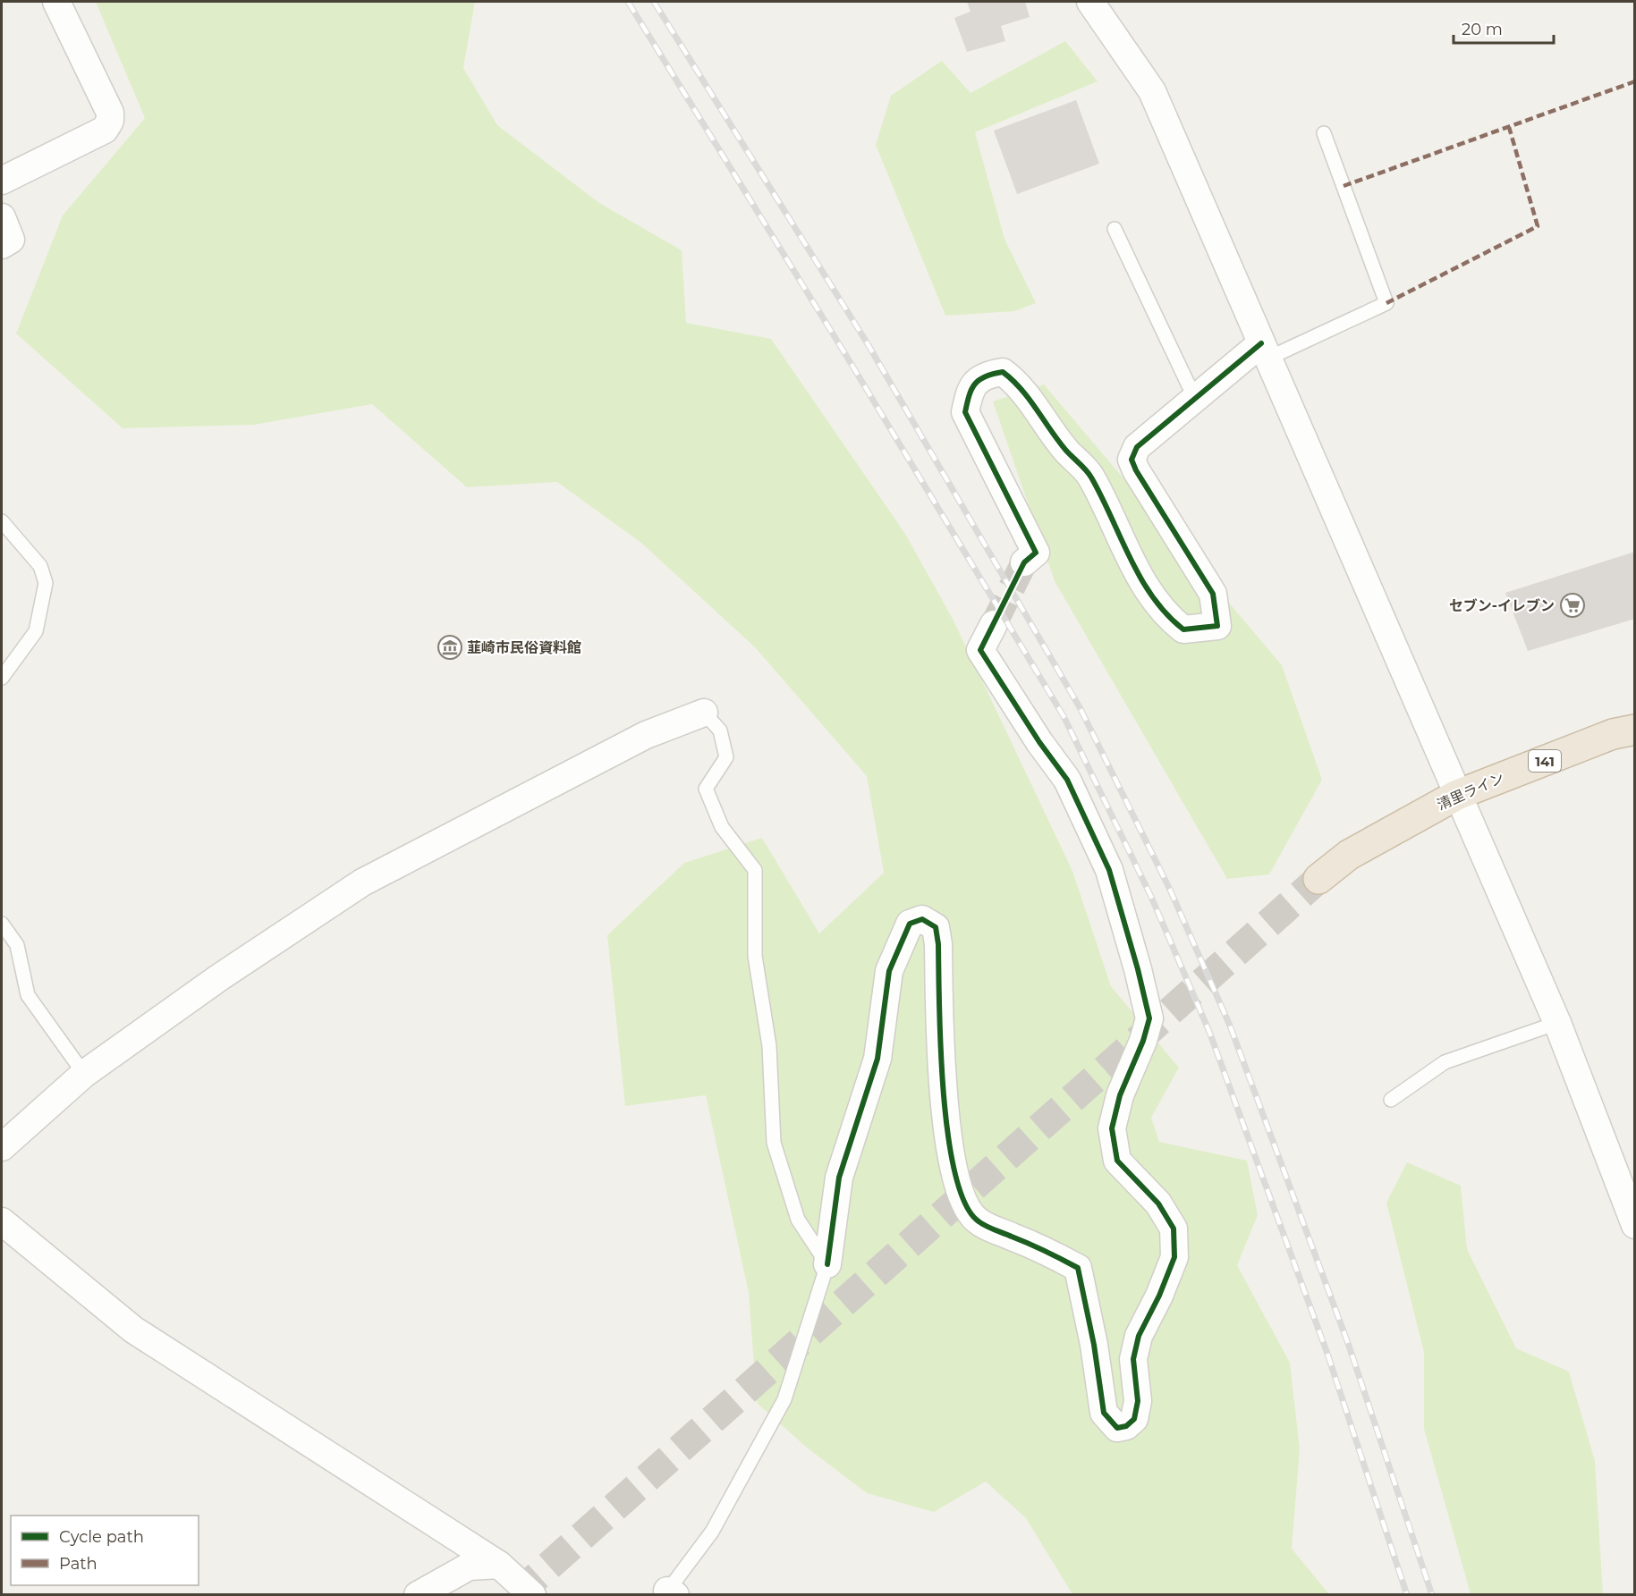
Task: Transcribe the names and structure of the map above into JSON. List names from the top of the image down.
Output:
{
  "streets": {
    "highway": ["141", "清里ライン"]
  },
  "places": {
    "supermarket": ["セブン-イレブン"],
    "museum": ["韮崎市民俗資料館"]
  },
  "legend": ["Cycle path", "Path"],
  "scale_bar": "20 m"
}
